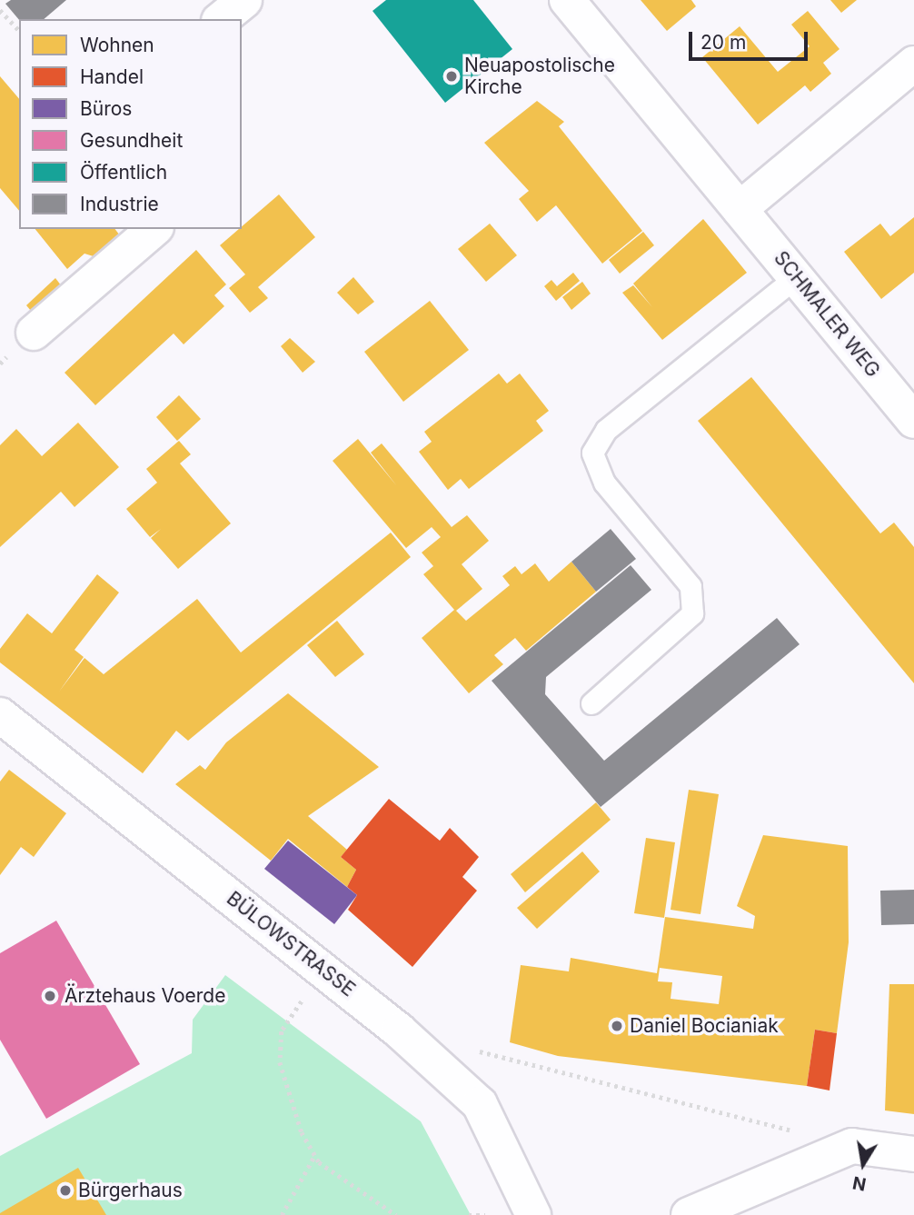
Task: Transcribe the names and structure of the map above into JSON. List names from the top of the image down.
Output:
{
  "streets": {
    "street": ["SCHMALER WEG", "BÜLOWSTRASSE"]
  },
  "places": [
    "Neuapostolische Kirche",
    "Ärztehaus Voerde",
    "Daniel Bocianiak",
    "Bürgerhaus"
  ],
  "legend": [
    "Wohnen",
    "Handel",
    "Büros",
    "Gesundheit",
    "Öffentlich",
    "Industrie"
  ],
  "scale_bar": "20 m",
  "north": "bottom"
}
